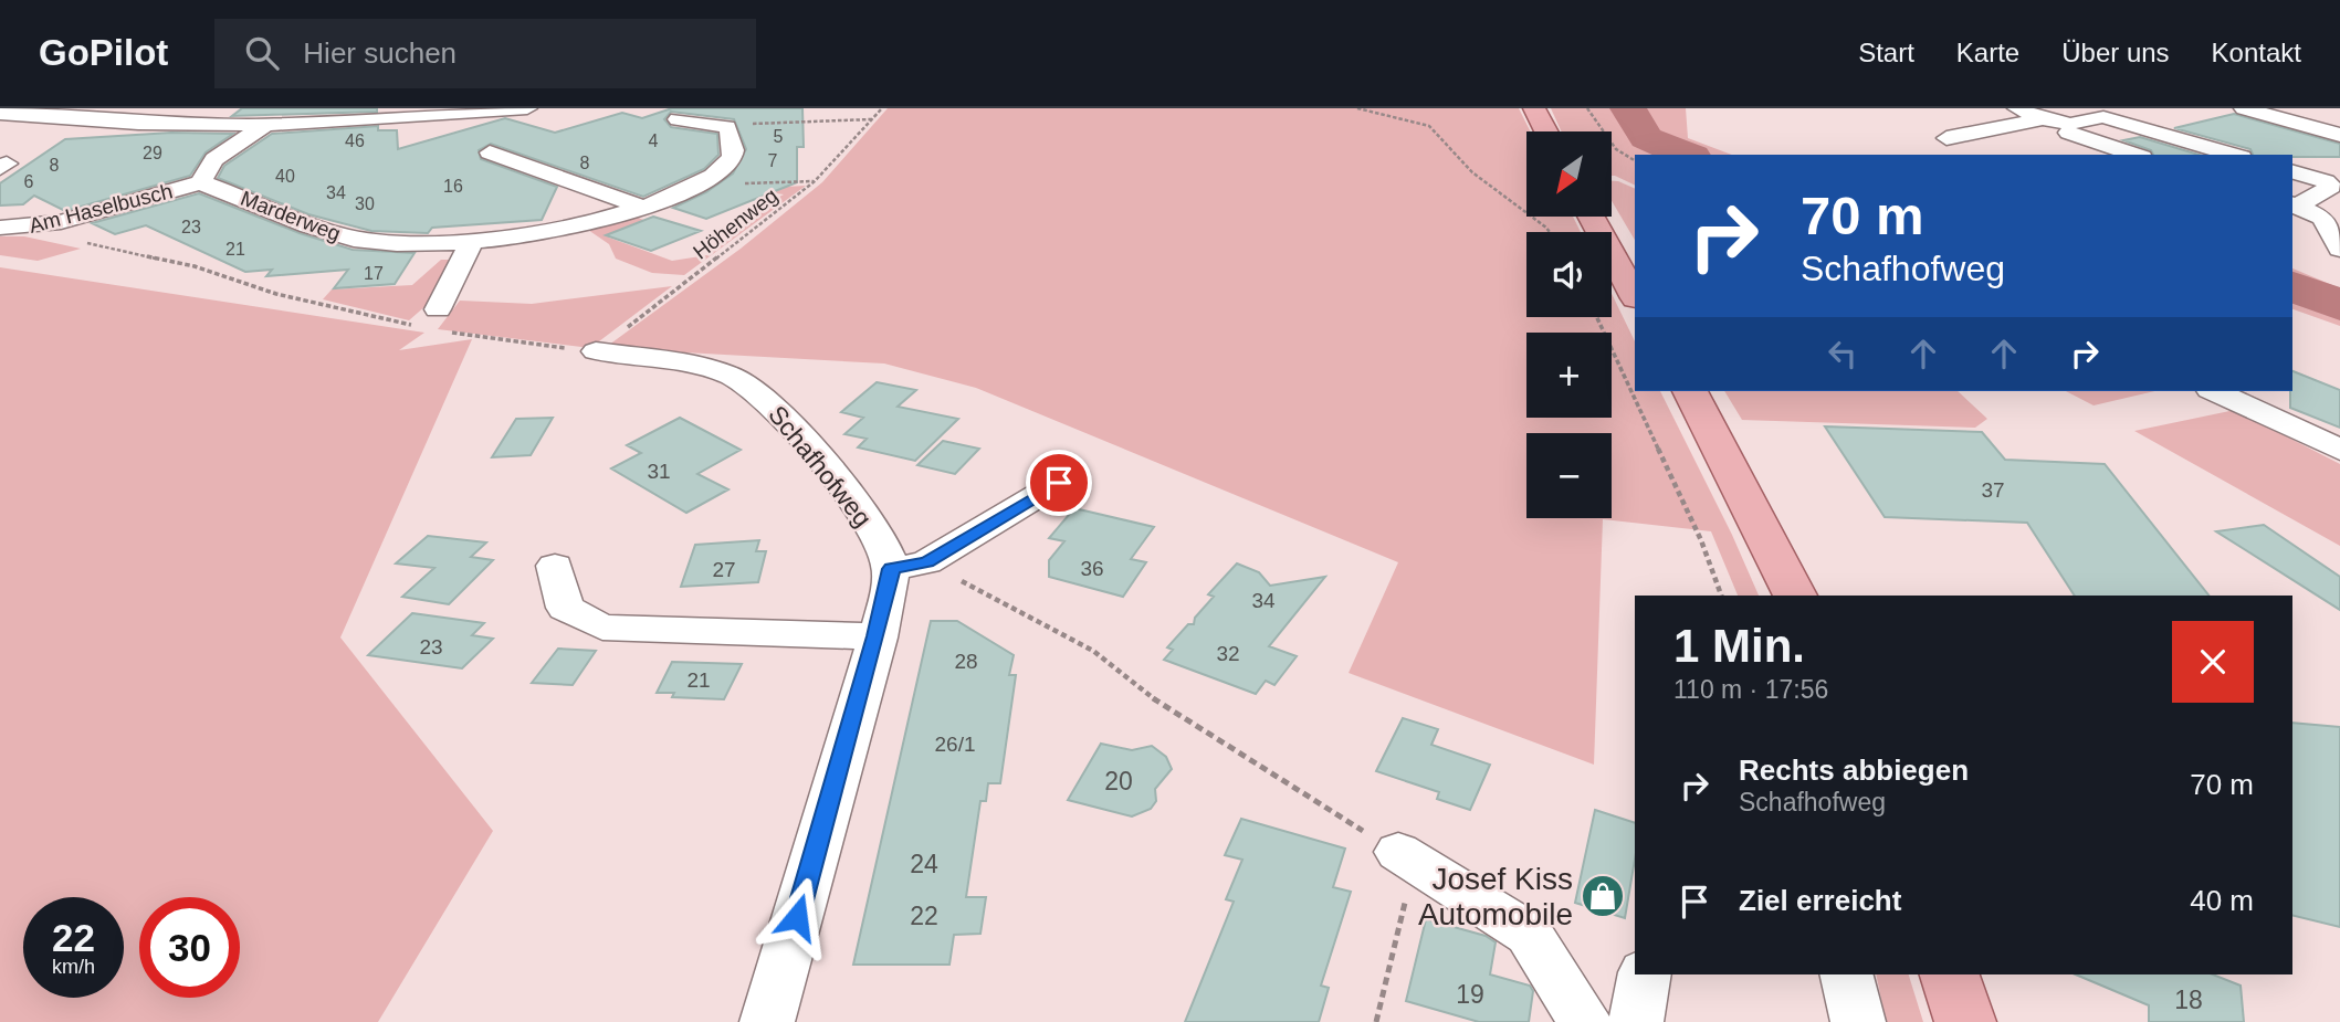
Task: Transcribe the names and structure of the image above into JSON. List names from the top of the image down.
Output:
{
  "streets": {
    "street": ["Am Haselbusch", "Marderweg", "Schafhofweg"],
    "path": ["Höhenweg"]
  },
  "crossings": [
    ["Am Haselbusch", "Marderweg"],
    ["Höhenweg", "Schafhofweg"]
  ],
  "places": {
    "shop": ["Josef Kiss Automobile"]
  },
  "house_numbers": [
    "5",
    "46",
    "4",
    "29",
    "7",
    "8",
    "8",
    "40",
    "6",
    "16",
    "34",
    "30",
    "23",
    "21",
    "17",
    "31",
    "37",
    "36",
    "27",
    "34",
    "23",
    "32",
    "28",
    "21",
    "26/1",
    "20",
    "24",
    "22",
    "19",
    "18"
  ],
  "north": "bottom left",
  "page": {
    "header": "GoPilot",
    "search": "Hier suchen",
    "nav": [
      "Start",
      "Karte",
      "Über uns",
      "Kontakt"
    ],
    "map_buttons": ["+", "−"],
    "turn": ["70 m", "Schafhofweg"],
    "heading": ["1 Min.", "110 m · 17:56"],
    "list": [
      {
        "name": "Rechts abbiegen",
        "note": "Schafhofweg",
        "value": "70 m"
      },
      {
        "name": "Ziel erreicht",
        "value": "40 m"
      }
    ],
    "speed": "22 km/h",
    "limit": "30"
  }
}
